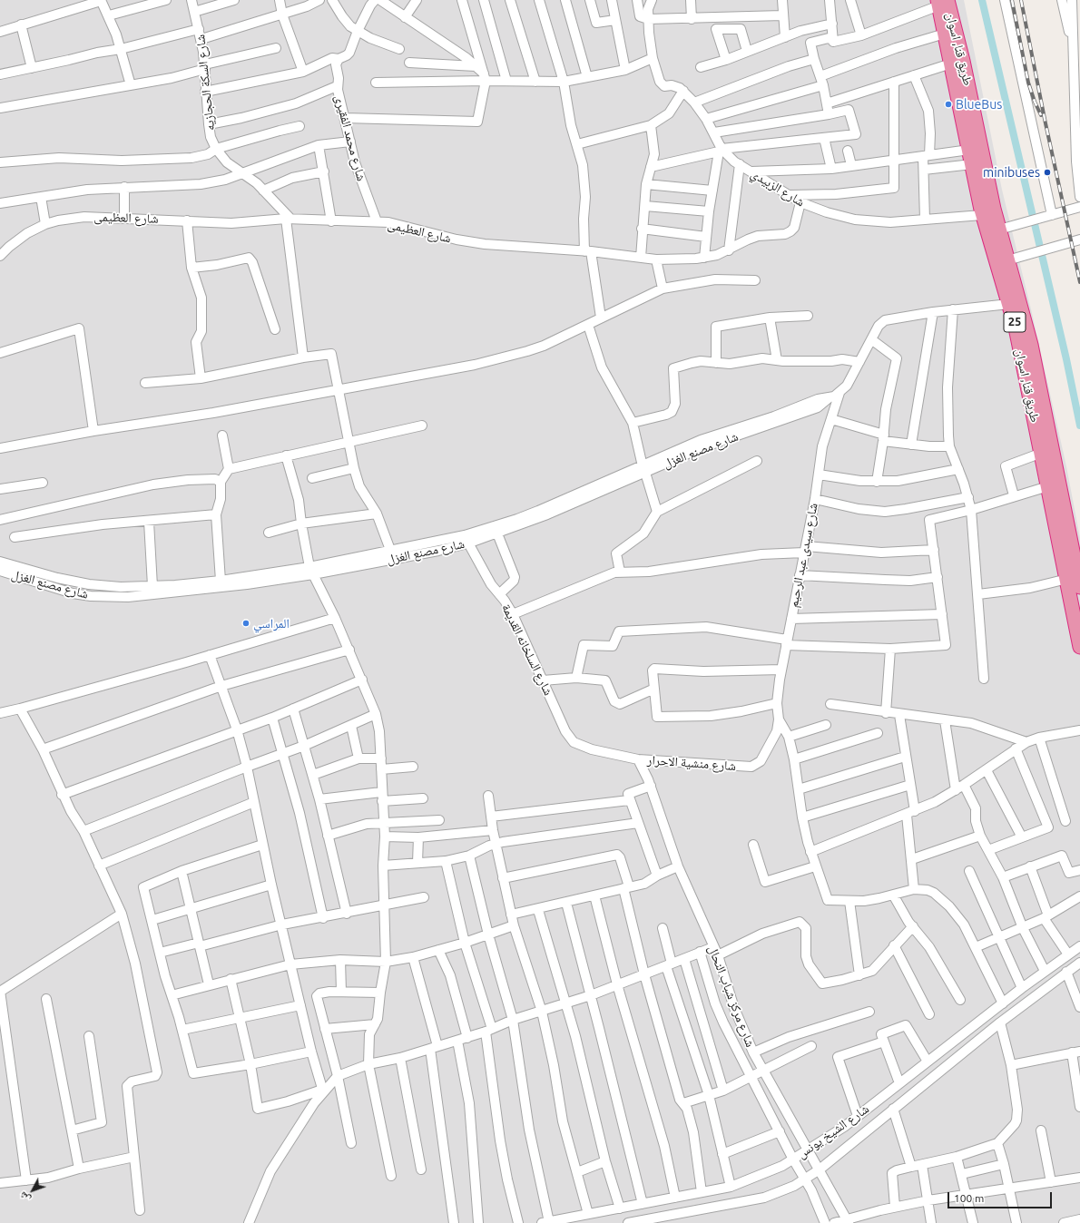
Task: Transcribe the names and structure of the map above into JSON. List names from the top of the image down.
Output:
{
  "streets": {
    "highway": ["طريق قنا, اسوان", "25"],
    "street": [
      "شارع السكة الحجازيه",
      "شارع محمد الفقيرى",
      "شارع الزبيدي",
      "شارع العظيمى",
      "شارع مصنع الغزل",
      "شارع سيدى عبد الرحيم",
      "شارع السلخانه القديمة",
      "شارع منشية الاحرار",
      "شارع مركز شباب النحال",
      "شارع الشيخ يونس"
    ]
  },
  "crossings": [
    ["طريق قنا, اسوان", "شارع الزبيدي"],
    ["طريق قنا, اسوان", "شارع مصنع الغزل"],
    ["شارع السكة الحجازيه", "شارع العظيمى"],
    ["شارع محمد الفقيرى", "شارع العظيمى"],
    ["شارع الزبيدي", "شارع العظيمى"],
    ["شارع مصنع الغزل", "شارع سيدى عبد الرحيم"],
    ["شارع مصنع الغزل", "شارع السلخانه القديمة"],
    ["شارع سيدى عبد الرحيم", "شارع منشية الاحرار"],
    ["شارع السلخانه القديمة", "شارع منشية الاحرار"],
    ["شارع منشية الاحرار", "شارع مركز شباب النحال"],
    ["شارع مركز شباب النحال", "شارع الشيخ يونس"]
  ],
  "places": ["BlueBus", "minibuses", "المراسي"],
  "scale_bar": "100 m",
  "north": "bottom left"
}
